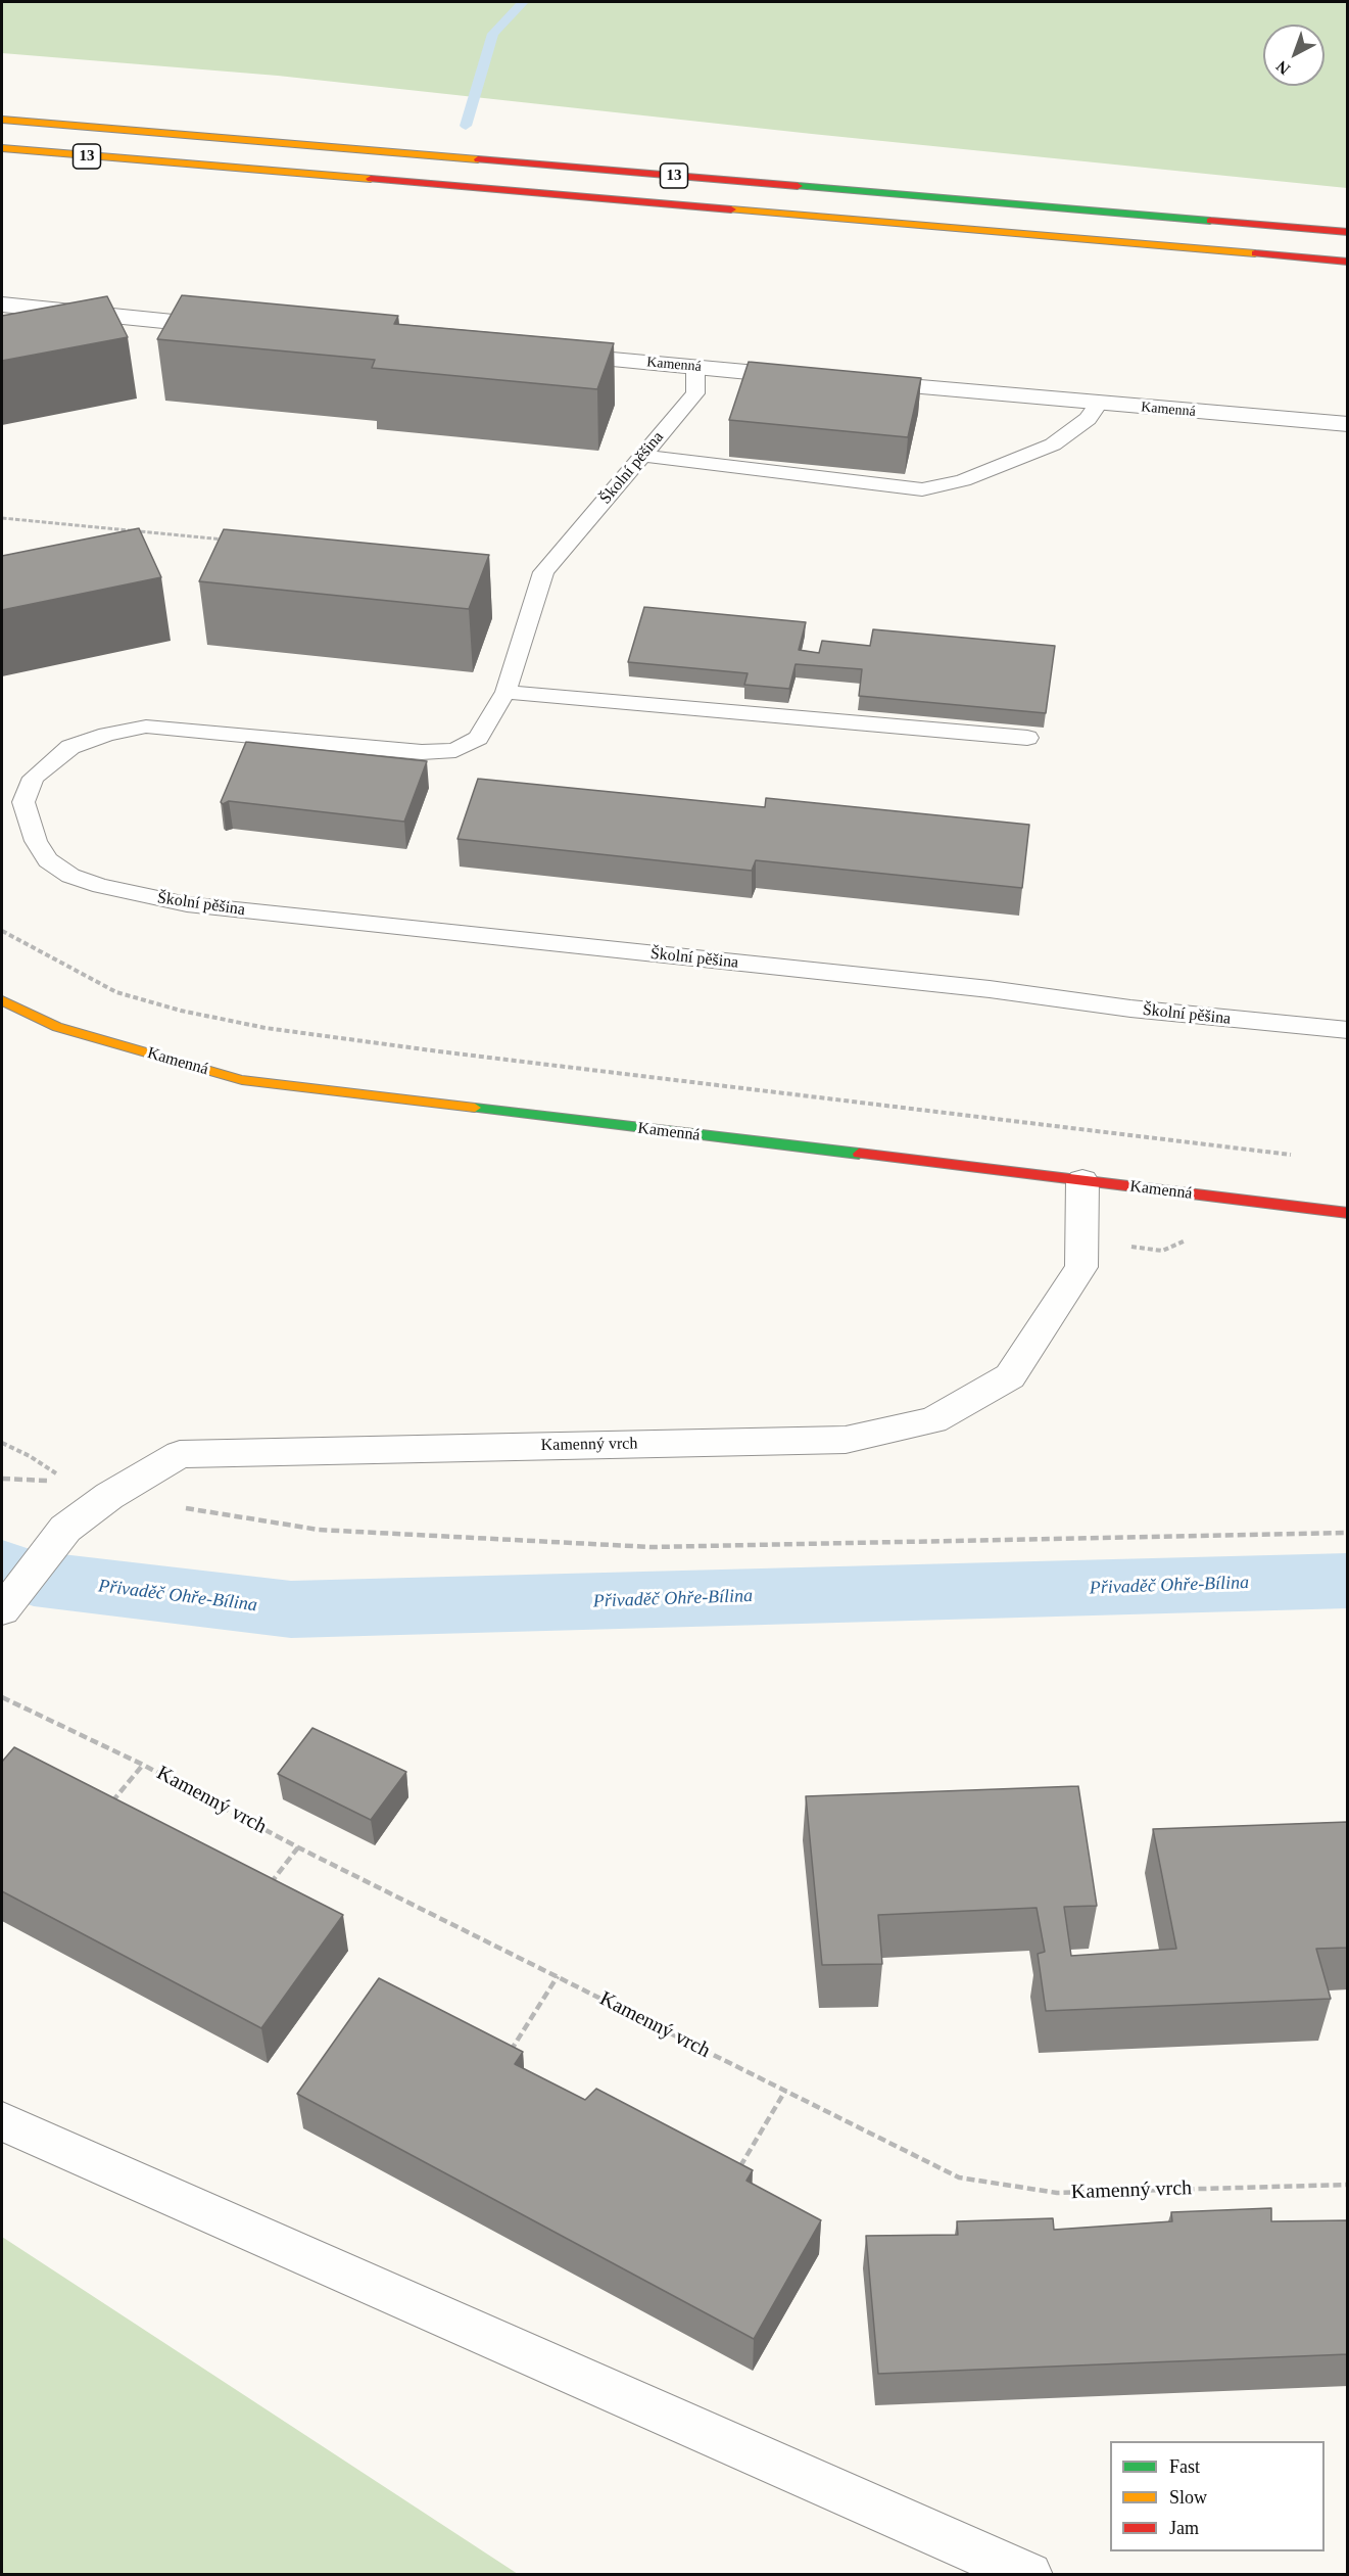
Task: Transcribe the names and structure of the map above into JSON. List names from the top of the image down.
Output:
{
  "streets": {
    "main road": ["13", "Kamenná"],
    "street": ["Kamenný vrch"],
    "lane": ["Školní pěšina"]
  },
  "crossings": [
    ["Kamenná", "Školní pěšina"],
    ["Kamenná", "Kamenný vrch"]
  ],
  "water": ["Přivaděč Ohře-Bílina"],
  "legend": ["Fast", "Slow", "Jam"],
  "north": "bottom left"
}
